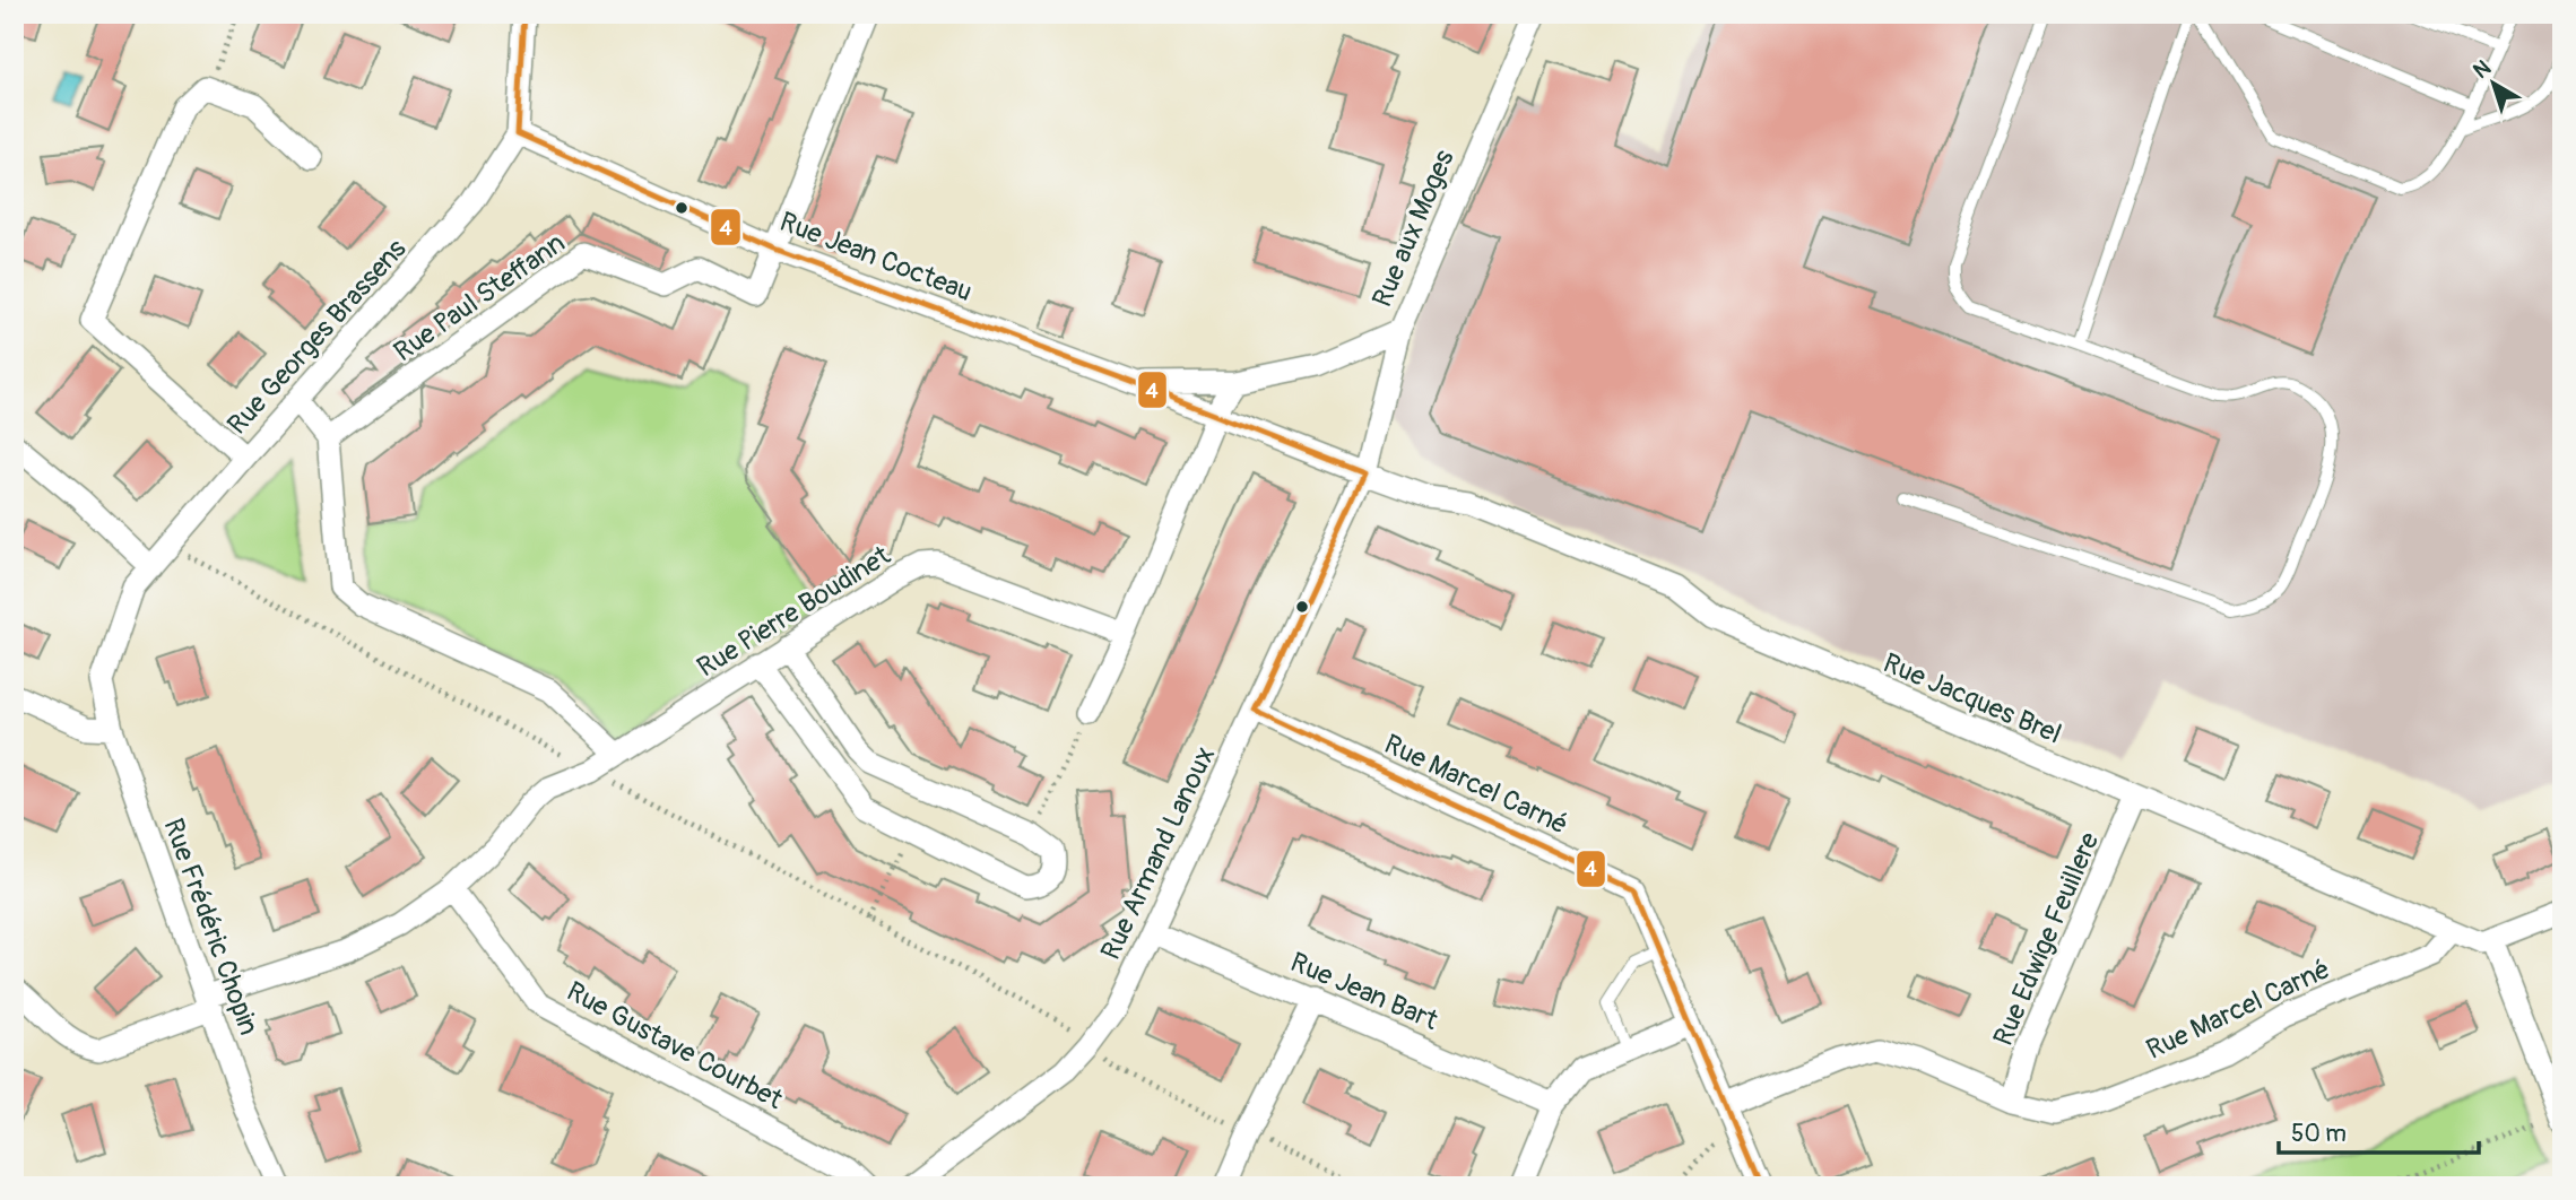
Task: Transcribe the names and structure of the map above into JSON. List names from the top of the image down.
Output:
{
  "streets": {
    "street": [
      "Rue aux Moges",
      "Rue Jean Cocteau",
      "Rue Paul Steffann",
      "Rue Georges Brassens",
      "Rue Pierre Boudinet",
      "Rue Jacques Brel",
      "Rue Marcel Carné",
      "Rue Armand Lanoux",
      "Rue Frédéric Chopin",
      "Rue Edwige Feuillere",
      "Rue Jean Bart",
      "Rue Gustave Courbet"
    ]
  },
  "crossings": [
    ["Rue aux Moges", "Rue Jean Cocteau"],
    ["Rue aux Moges", "Rue Jacques Brel"],
    ["Rue aux Moges", "Rue Armand Lanoux"],
    ["Rue Jean Cocteau", "Rue Paul Steffann"],
    ["Rue Jean Cocteau", "Rue Georges Brassens"],
    ["Rue Jean Cocteau", "Rue Jacques Brel"],
    ["Rue Jean Cocteau", "Rue Armand Lanoux"],
    ["Rue Georges Brassens", "Rue Frédéric Chopin"],
    ["Rue Pierre Boudinet", "Rue Frédéric Chopin"],
    ["Rue Pierre Boudinet", "Rue Gustave Courbet"],
    ["Rue Jacques Brel", "Rue Marcel Carné"],
    ["Rue Jacques Brel", "Rue Armand Lanoux"],
    ["Rue Jacques Brel", "Rue Edwige Feuillere"],
    ["Rue Marcel Carné", "Rue Armand Lanoux"],
    ["Rue Marcel Carné", "Rue Edwige Feuillere"],
    ["Rue Armand Lanoux", "Rue Jean Bart"]
  ],
  "lines": ["transit line 4"],
  "scale_bar": "50 m",
  "north": "top left"
}
